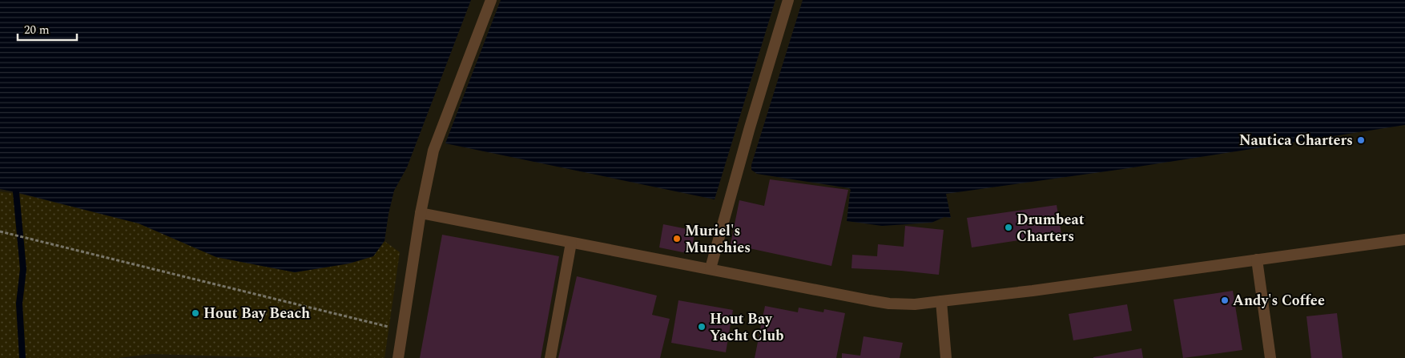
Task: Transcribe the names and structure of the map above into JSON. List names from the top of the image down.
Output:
{
  "places": [
    "Nautica Charters",
    "Drumbeat Charters",
    "Muriel's Munchies",
    "Andy's Coffee",
    "Hout Bay Beach",
    "Hout Bay Yacht Club"
  ],
  "scale_bar": "20 m"
}
